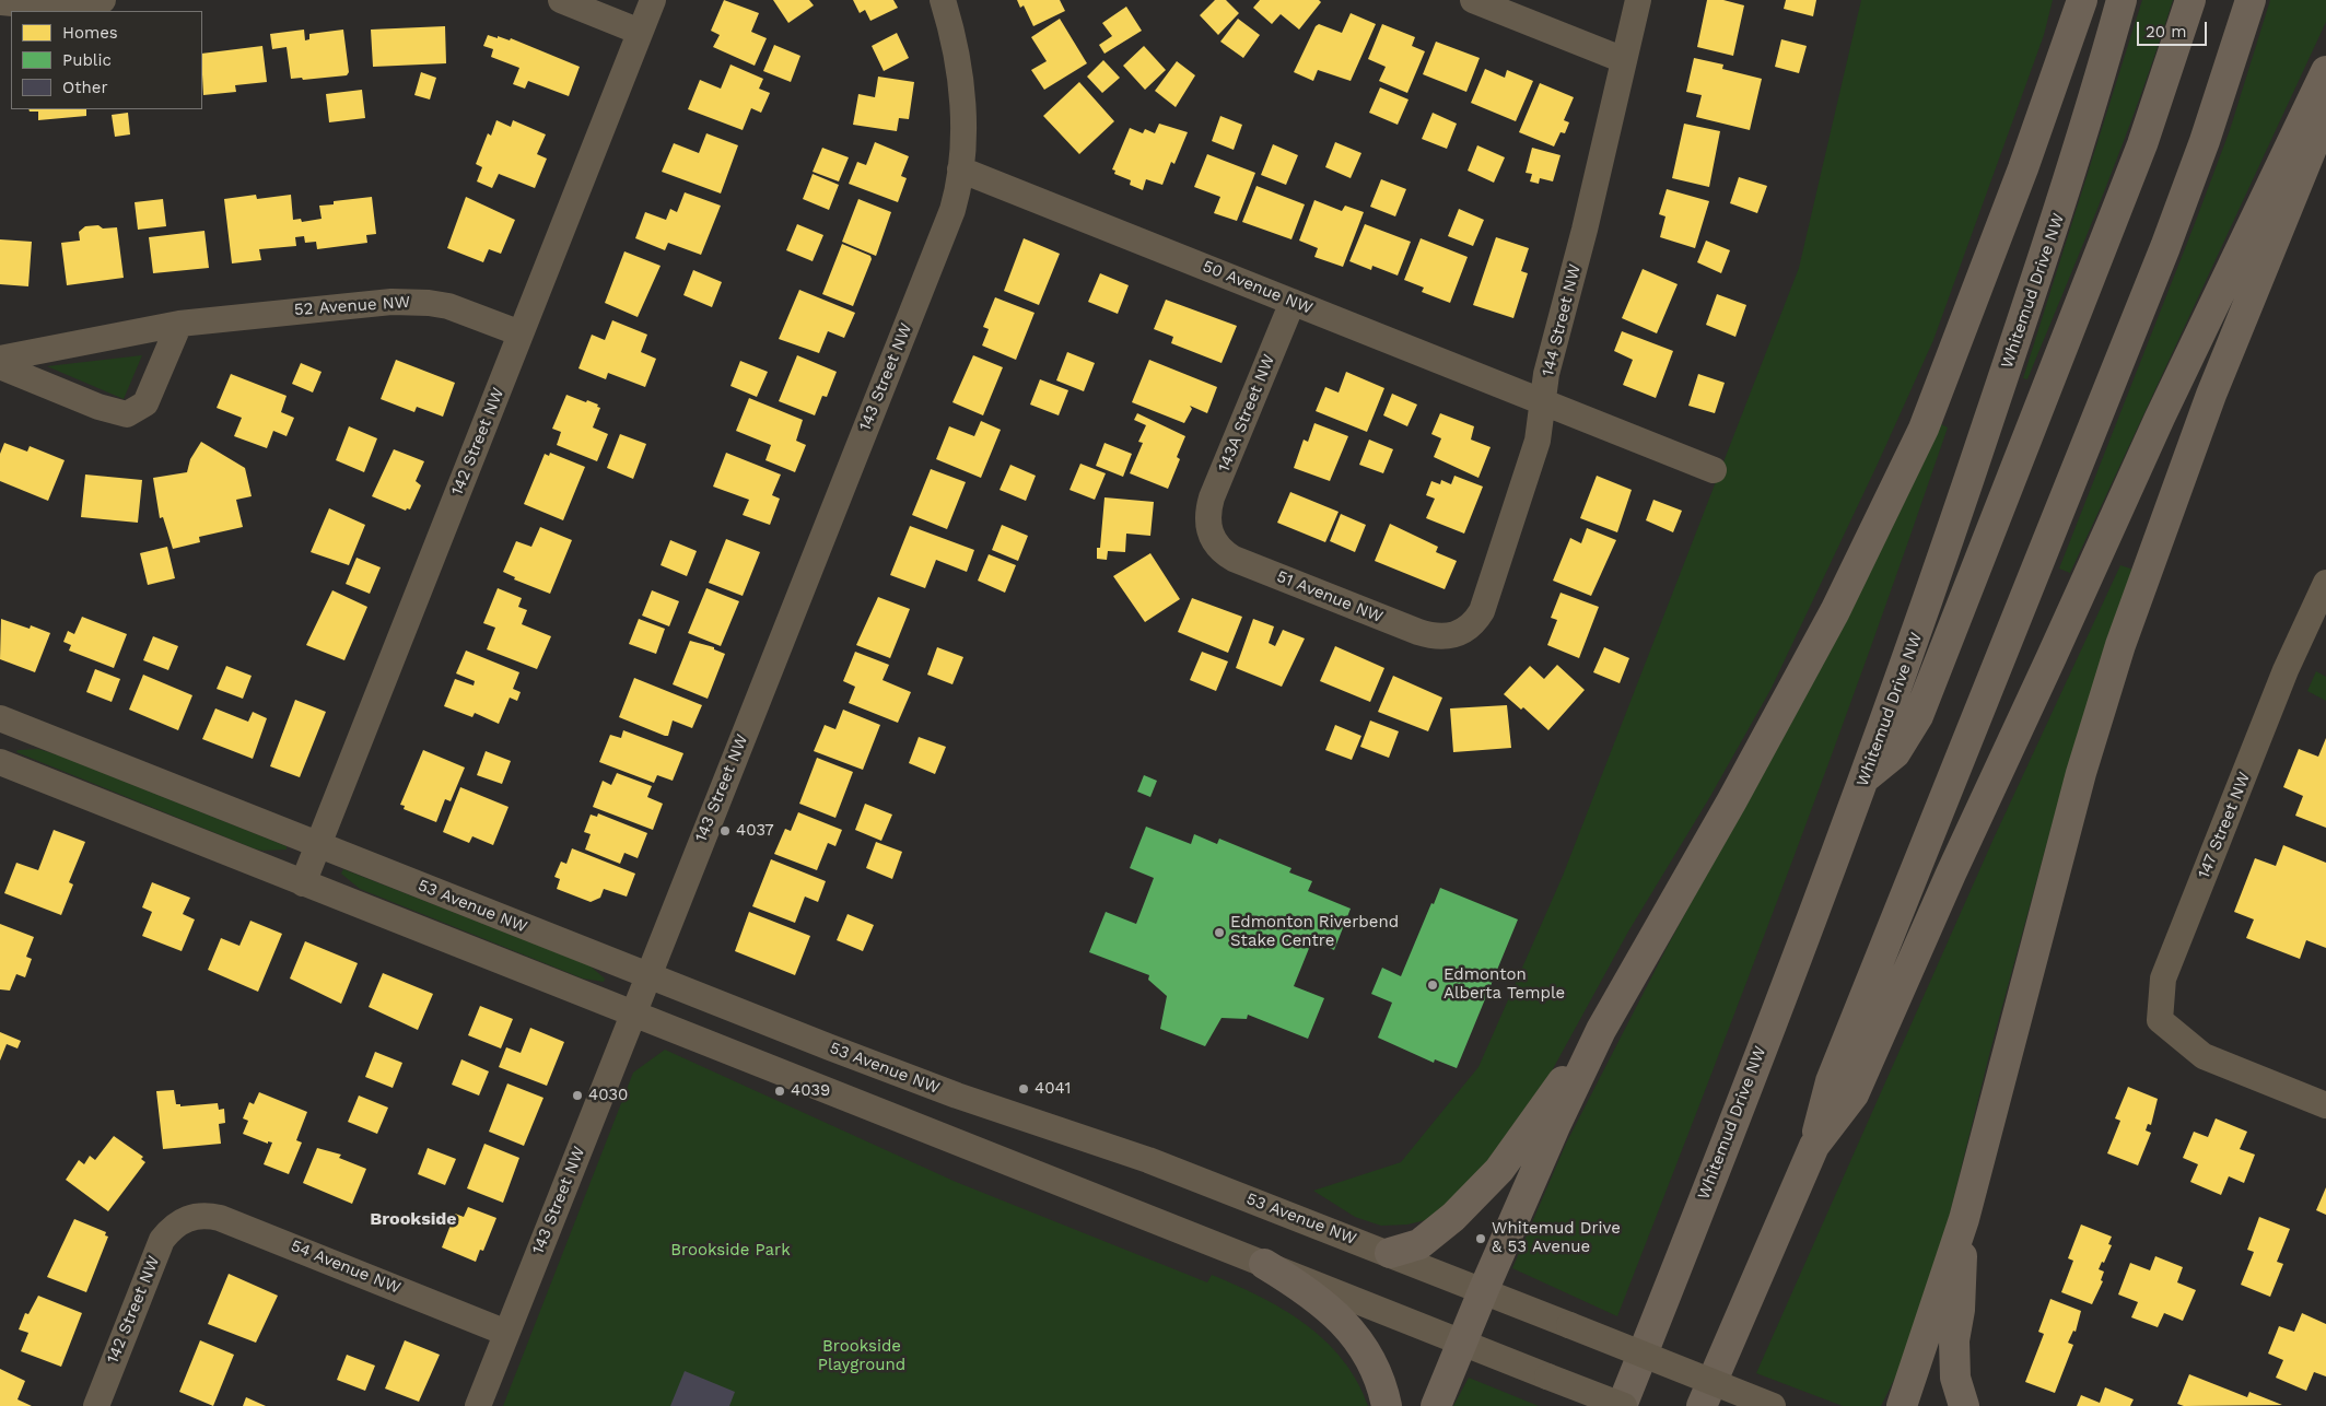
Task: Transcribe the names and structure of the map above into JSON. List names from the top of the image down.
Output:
{
  "streets": {
    "highway": ["Whitemud Drive NW"],
    "street": [
      "50 Avenue NW",
      "52 Avenue NW",
      "144 Street NW",
      "143 Street NW",
      "143A Street NW",
      "142 Street NW",
      "51 Avenue NW",
      "147 Street NW",
      "53 Avenue NW",
      "54 Avenue NW"
    ]
  },
  "crossings": [
    ["50 Avenue NW", "144 Street NW"],
    ["50 Avenue NW", "143 Street NW"],
    ["50 Avenue NW", "143A Street NW"],
    ["52 Avenue NW", "142 Street NW"],
    ["144 Street NW", "51 Avenue NW"],
    ["143 Street NW", "53 Avenue NW"],
    ["143 Street NW", "54 Avenue NW"],
    ["143A Street NW", "51 Avenue NW"],
    ["142 Street NW", "53 Avenue NW"],
    ["142 Street NW", "54 Avenue NW"]
  ],
  "districts": ["Brookside"],
  "parks": ["Brookside Park", "Brookside Playground"],
  "places": [
    "4037",
    "Edmonton Riverbend Stake Centre",
    "Edmonton Alberta Temple",
    "4041",
    "4039",
    "4030",
    "Whitemud Drive & 53 Avenue"
  ],
  "legend": ["Homes", "Public", "Other"],
  "scale_bar": "20 m"
}
